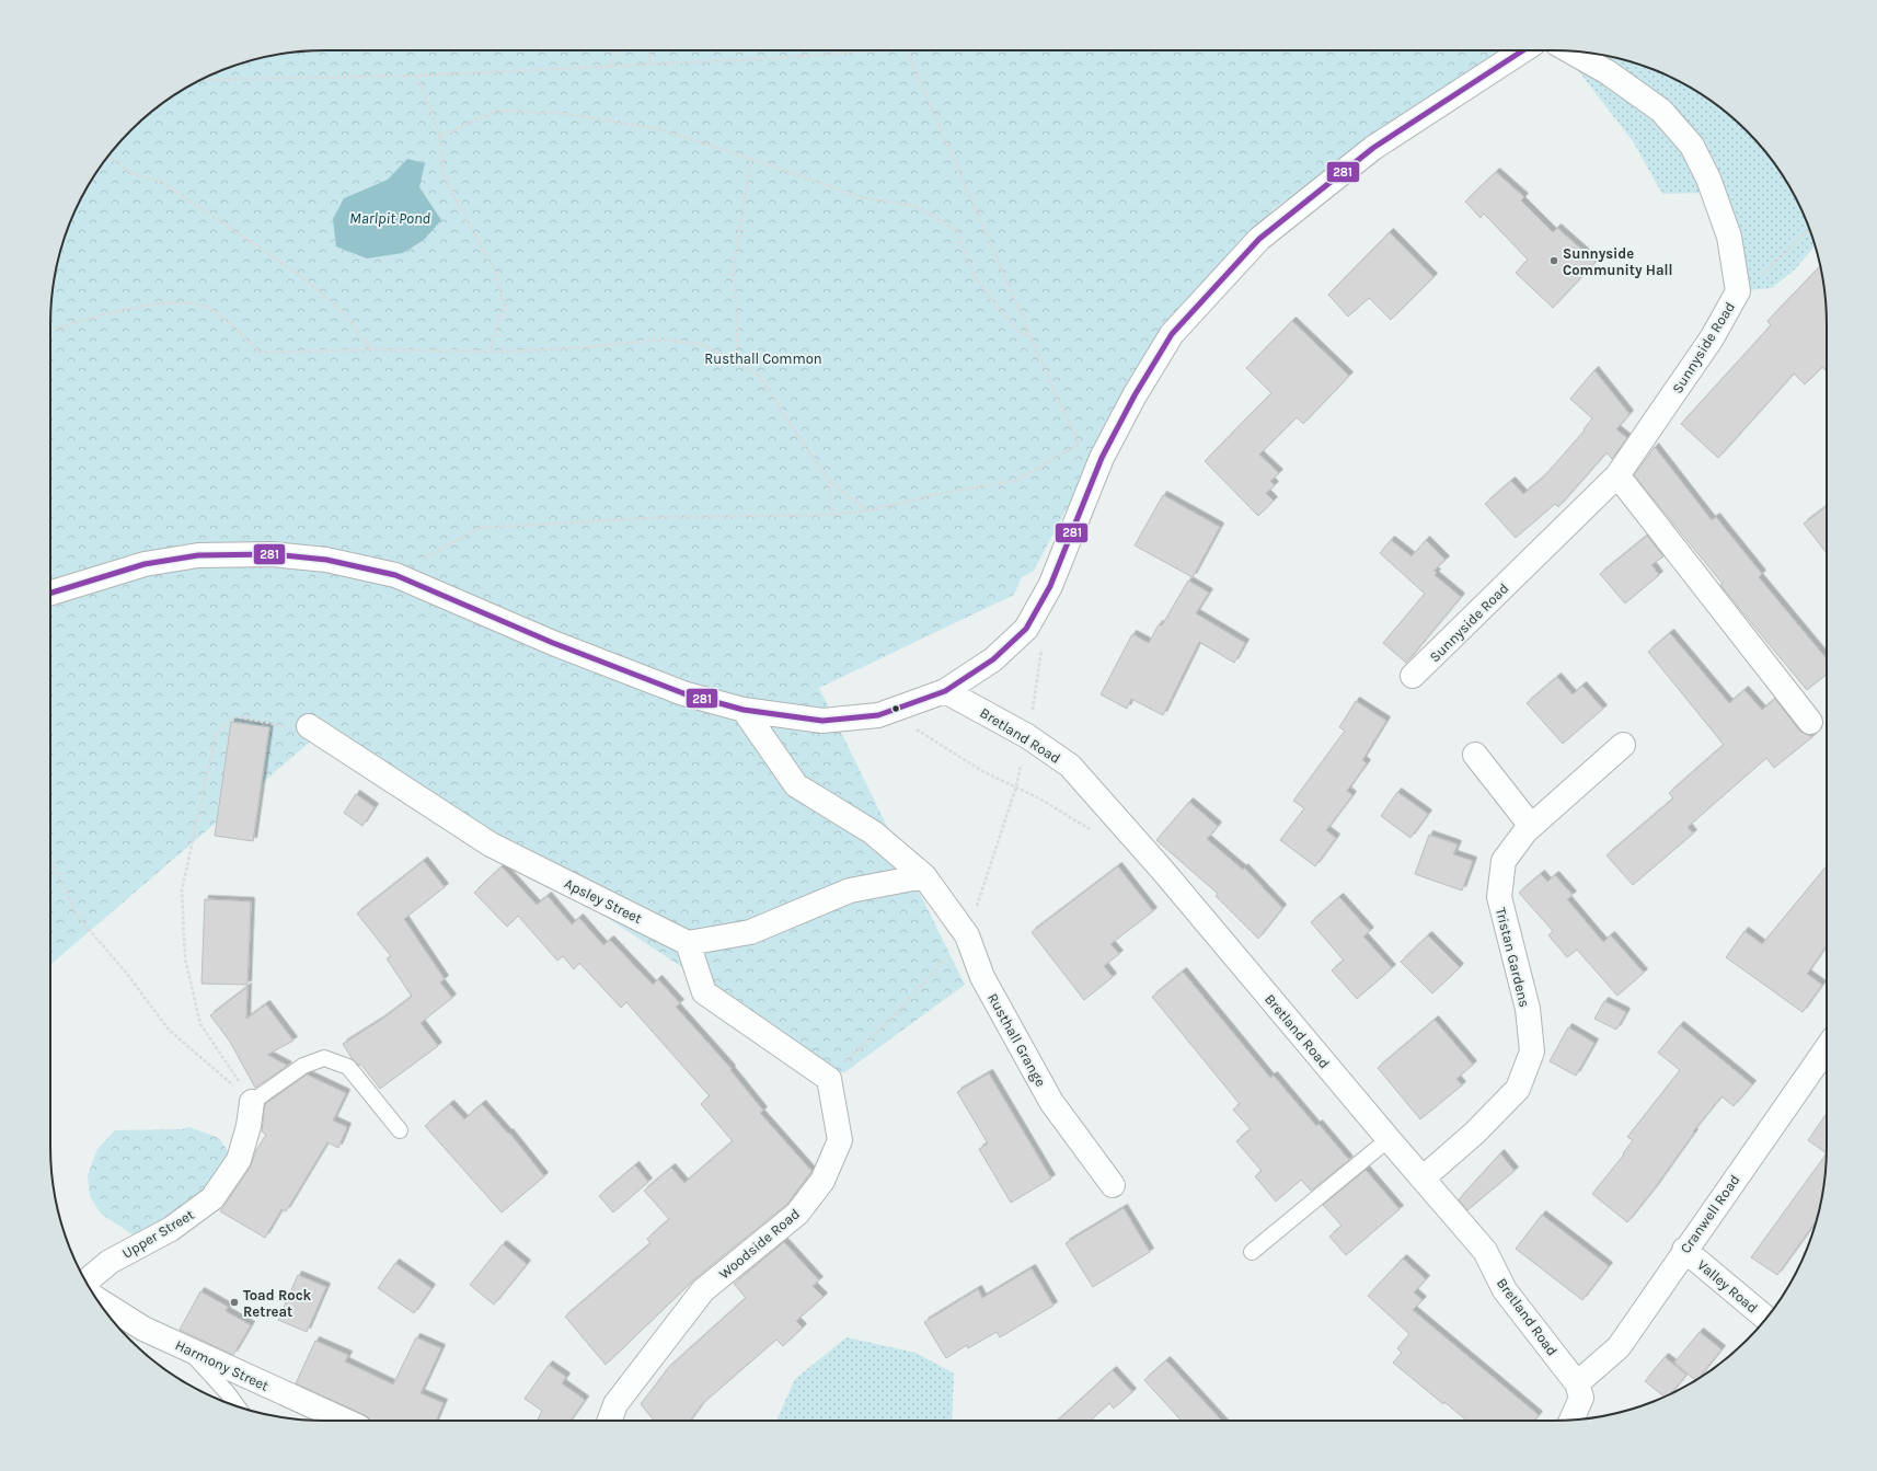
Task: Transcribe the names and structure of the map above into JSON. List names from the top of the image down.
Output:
{
  "streets": {
    "street": [
      "Sunnyside Road",
      "Bretland Road",
      "Apsley Street",
      "Tristan Gardens",
      "Rusthall Grange",
      "Cranwell Road",
      "Upper Street",
      "Woodside Road",
      "Valley Road",
      "Harmony Street"
    ]
  },
  "crossings": [
    ["Bretland Road", "Tristan Gardens"],
    ["Bretland Road", "Cranwell Road"],
    ["Apsley Street", "Woodside Road"],
    ["Cranwell Road", "Valley Road"]
  ],
  "water": ["Marlpit Pond"],
  "parks": ["Rusthall Common"],
  "places": ["Sunnyside Community Hall", "Toad Rock Retreat"],
  "lines": ["transit line 281"]
}
